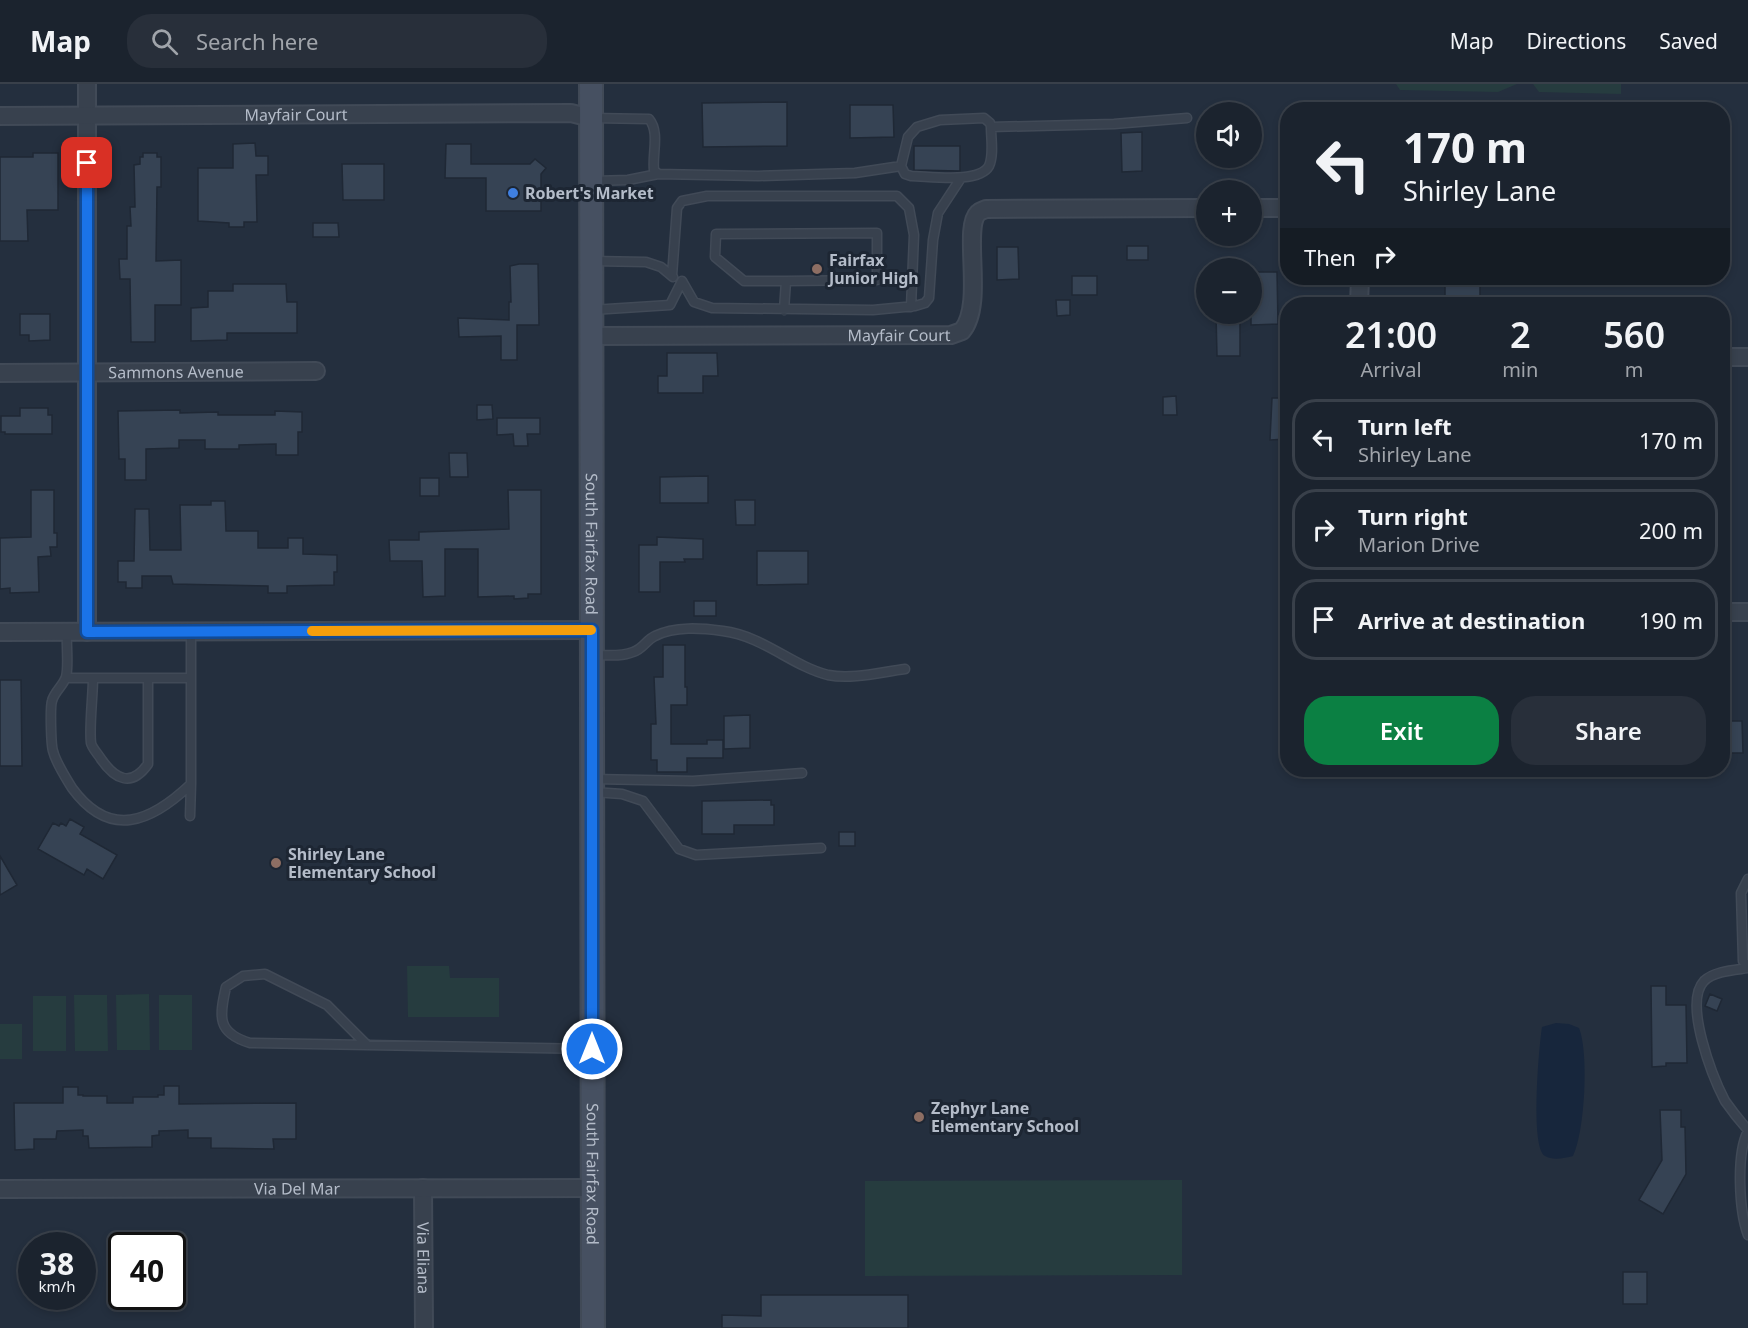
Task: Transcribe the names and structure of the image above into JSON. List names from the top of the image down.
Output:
{
  "streets": {
    "street": [
      "Mayfair Court",
      "Sammons Avenue",
      "South Fairfax Road",
      "Via Del Mar",
      "Via Eliana"
    ]
  },
  "crossings": [
    ["Mayfair Court", "South Fairfax Road"],
    ["South Fairfax Road", "Via Del Mar"],
    ["Via Del Mar", "Via Eliana"]
  ],
  "places": [
    "Robert's Market",
    "Fairfax Junior High",
    "Shirley Lane Elementary School",
    "Zephyr Lane Elementary School"
  ],
  "page": {
    "header": "Map",
    "search": "Search here",
    "nav": ["Map", "Directions", "Saved"],
    "map_buttons": ["+", "−"],
    "turn": ["170 m", "Shirley Lane"],
    "then": "Then",
    "eta": [
      "21:00",
      "Arrival",
      "2",
      "min",
      "560",
      "m"
    ],
    "list": [
      {
        "name": "Turn left",
        "note": "Shirley Lane",
        "value": "170 m"
      },
      {
        "name": "Turn right",
        "note": "Marion Drive",
        "value": "200 m"
      },
      {
        "name": "Arrive at destination",
        "value": "190 m"
      }
    ],
    "buttons": ["Exit", "Share"],
    "speed": "38 km/h",
    "limit": "40"
  }
}
